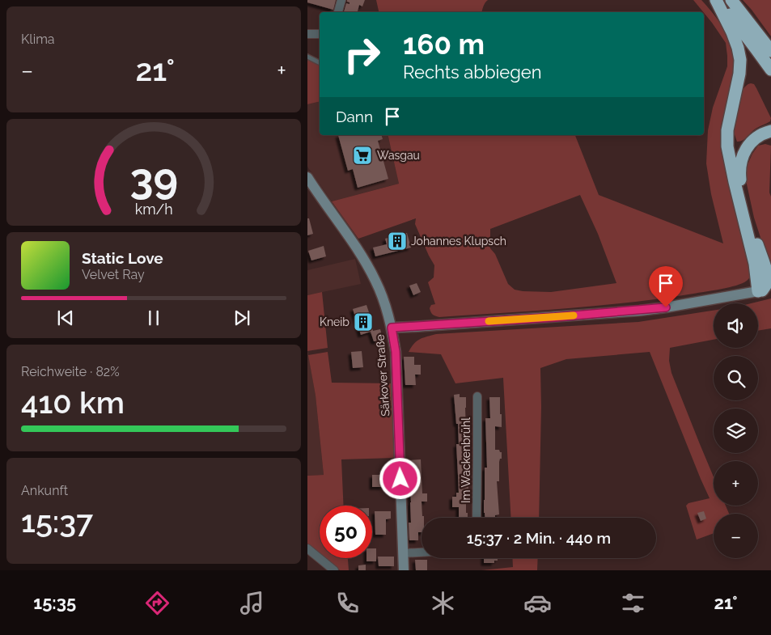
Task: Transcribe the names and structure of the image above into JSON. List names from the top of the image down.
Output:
{
  "streets": {
    "main road": ["Särkover Straße"],
    "street": ["Im Wackenbrühl"]
  },
  "places": {
    "supermarket": ["Wasgau"],
    "building": ["Johannes Klupsch", "Kneib"]
  },
  "page": {
    "tile": [
      "Klima",
      ["Reichweite · 82%", "410 km"],
      ["Ankunft", "15:37"]
    ],
    "turn": ["160 m", "Rechts abbiegen"],
    "heat": ["−", "21°", "+"],
    "then": "Dann",
    "song": ["Static Love", "Velvet Ray"],
    "map_buttons": ["+", "−"],
    "limit": "50",
    "trip": "15:37 · 2 Min. · 440 m",
    "tabs": ["15:35", "21°"],
    "gauge": ["39", "km/h"]
  }
}
